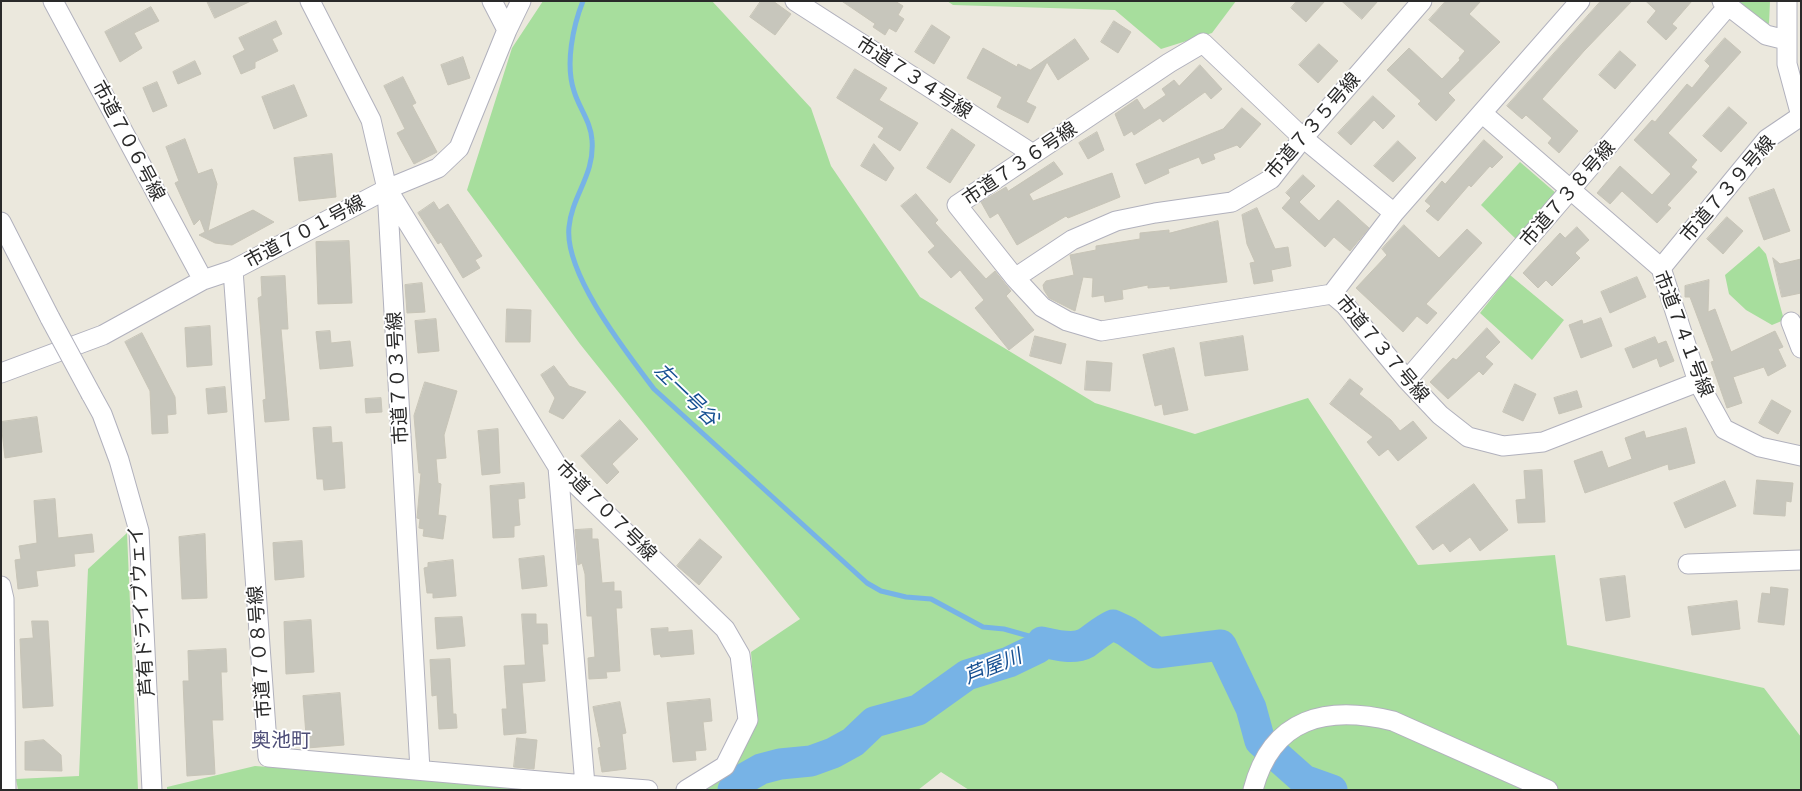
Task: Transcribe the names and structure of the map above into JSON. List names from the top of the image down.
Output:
{
  "streets": {
    "street": [
      "市道７３４号線",
      "市道７３５号線",
      "市道７０６号線",
      "市道７３６号線",
      "市道７３９号線",
      "市道７３８号線",
      "市道７０１号線",
      "市道７４１号線",
      "市道７３７号線",
      "市道７０３号線",
      "市道７０７号線",
      "芦有ドライブウェイ",
      "市道７０８号線"
    ]
  },
  "crossings": [
    ["市道７３４号線", "市道７３６号線"],
    ["市道７３５号線", "市道７３６号線"],
    ["市道７０６号線", "市道７０１号線"],
    ["市道７３６号線", "市道７３７号線"],
    ["市道７３９号線", "市道７４１号線"],
    ["市道７３８号線", "市道７４１号線"],
    ["市道７３８号線", "市道７３７号線"],
    ["市道７０１号線", "市道７０３号線"],
    ["市道７０１号線", "市道７０７号線"],
    ["市道７０１号線", "市道７０８号線"],
    ["市道７４１号線", "市道７３７号線"],
    ["市道７０３号線", "市道７０７号線"],
    ["市道７０３号線", "市道７０８号線"]
  ],
  "districts": ["奥池町"],
  "water": ["左一号谷", "芦屋川"]
}
